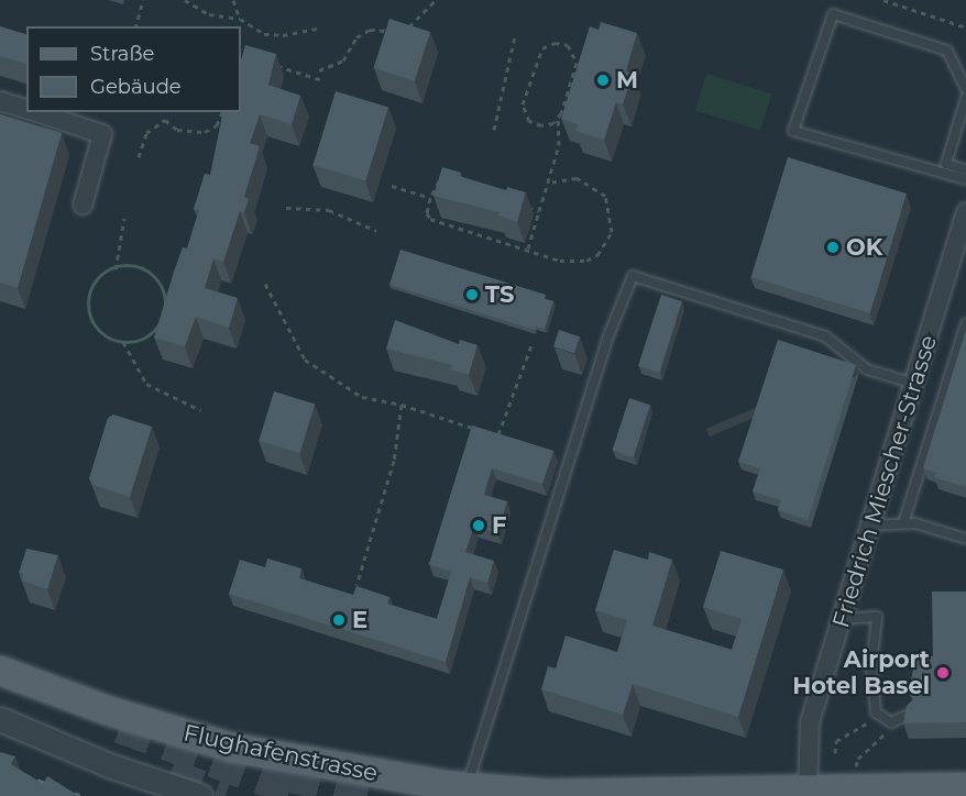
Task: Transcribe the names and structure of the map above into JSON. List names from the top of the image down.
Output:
{
  "streets": {
    "main road": ["Flughafenstrasse"],
    "street": ["Friedrich Miescher-Strasse"]
  },
  "crossings": [
    ["Friedrich Miescher-Strasse", "Flughafenstrasse"]
  ],
  "places": [
    "M",
    "OK",
    "TS",
    "F",
    "E",
    "Airport Hotel Basel"
  ],
  "legend": ["Straße", "Gebäude"]
}
